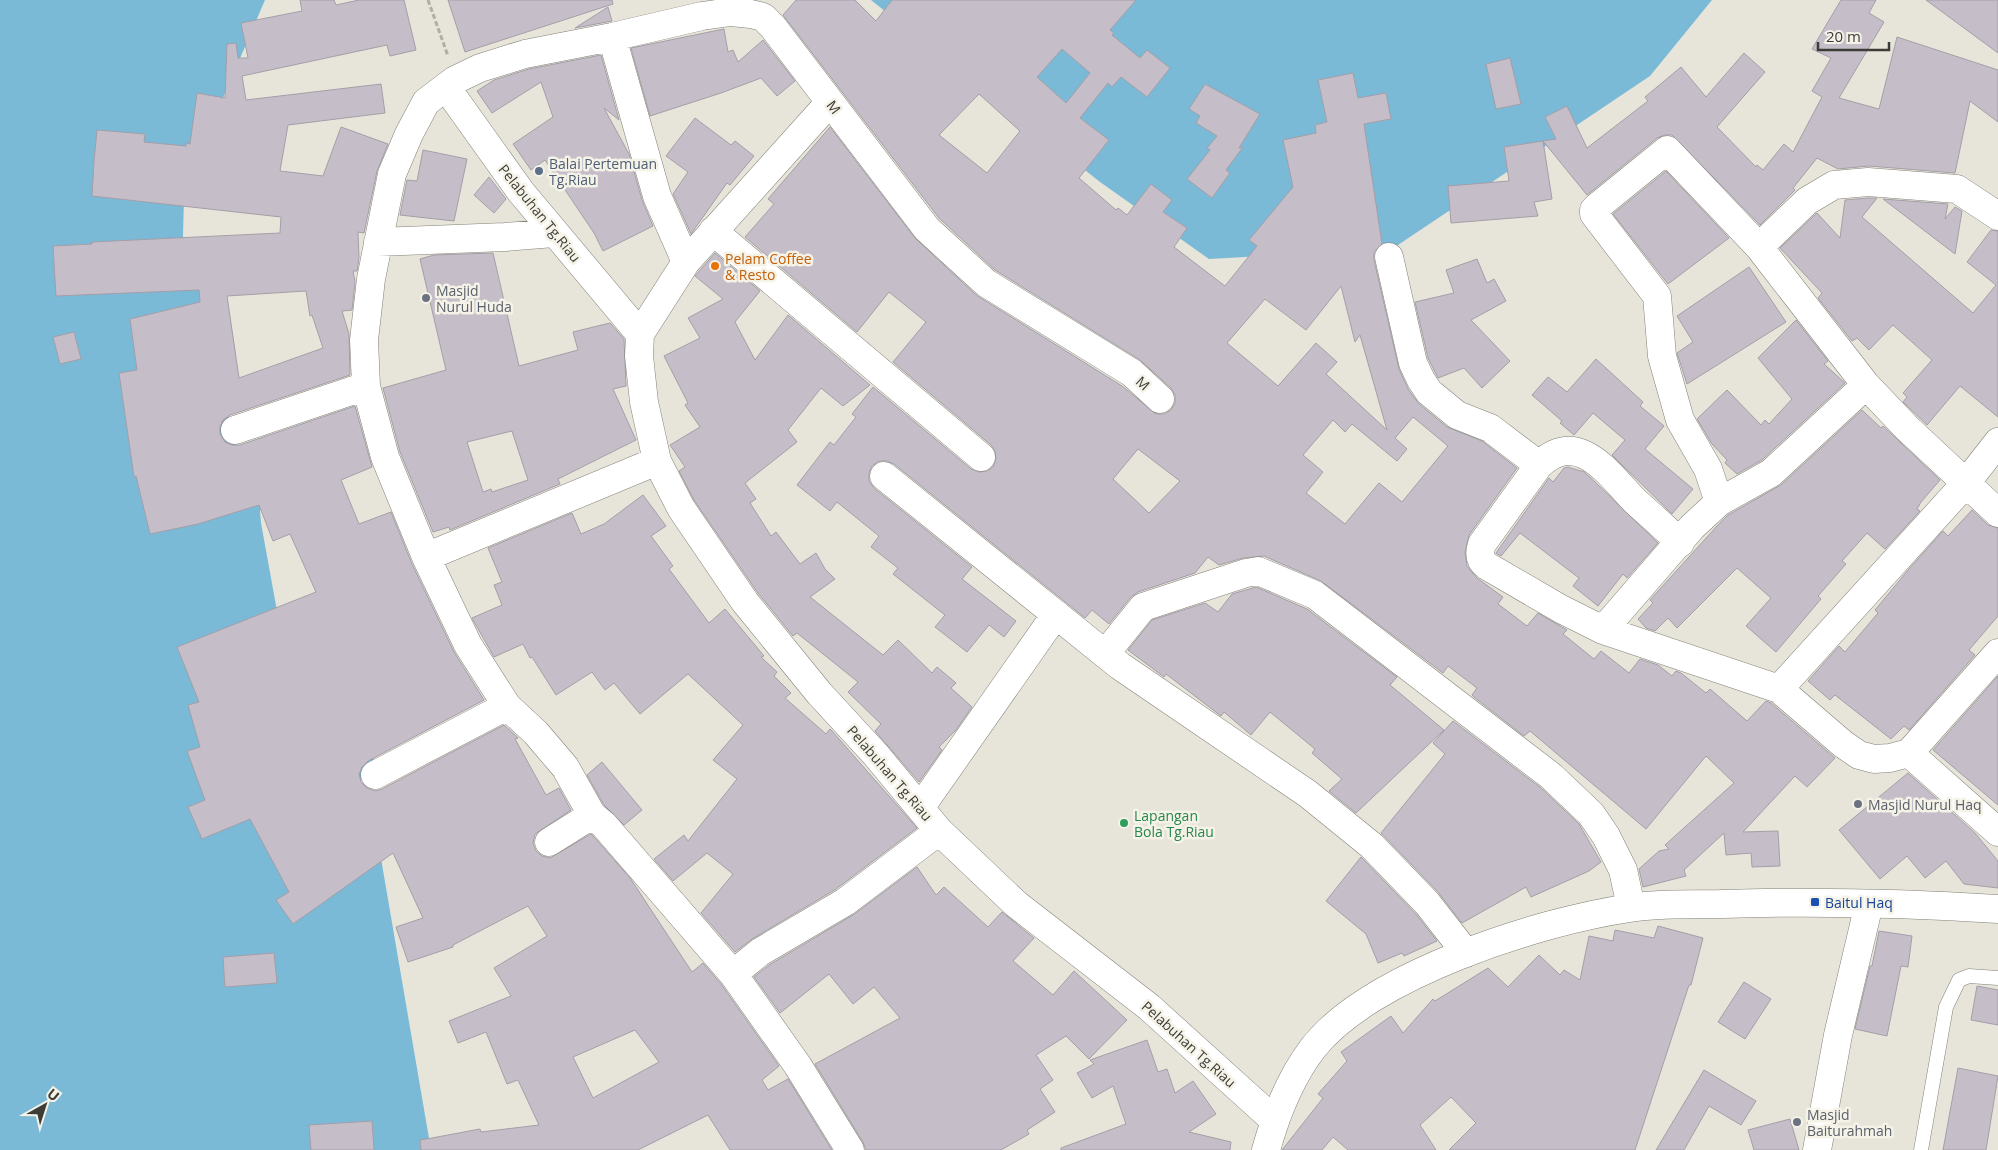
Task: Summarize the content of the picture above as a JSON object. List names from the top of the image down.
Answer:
{
  "streets": {
    "street": ["M", "Pelabuhan Tg.Riau"]
  },
  "crossings": [
    ["M", "Pelabuhan Tg.Riau"]
  ],
  "places": {
    "other": [
      "Balai Pertemuan Tg.Riau",
      "Pelam Coffee & Resto",
      "Masjid Nurul Huda",
      "Masjid Nurul Haq",
      "Lapangan Bola Tg.Riau",
      "Masjid Baiturahmah"
    ],
    "transit": ["Baitul Haq"]
  },
  "scale_bar": "20 m",
  "north": "top right"
}
